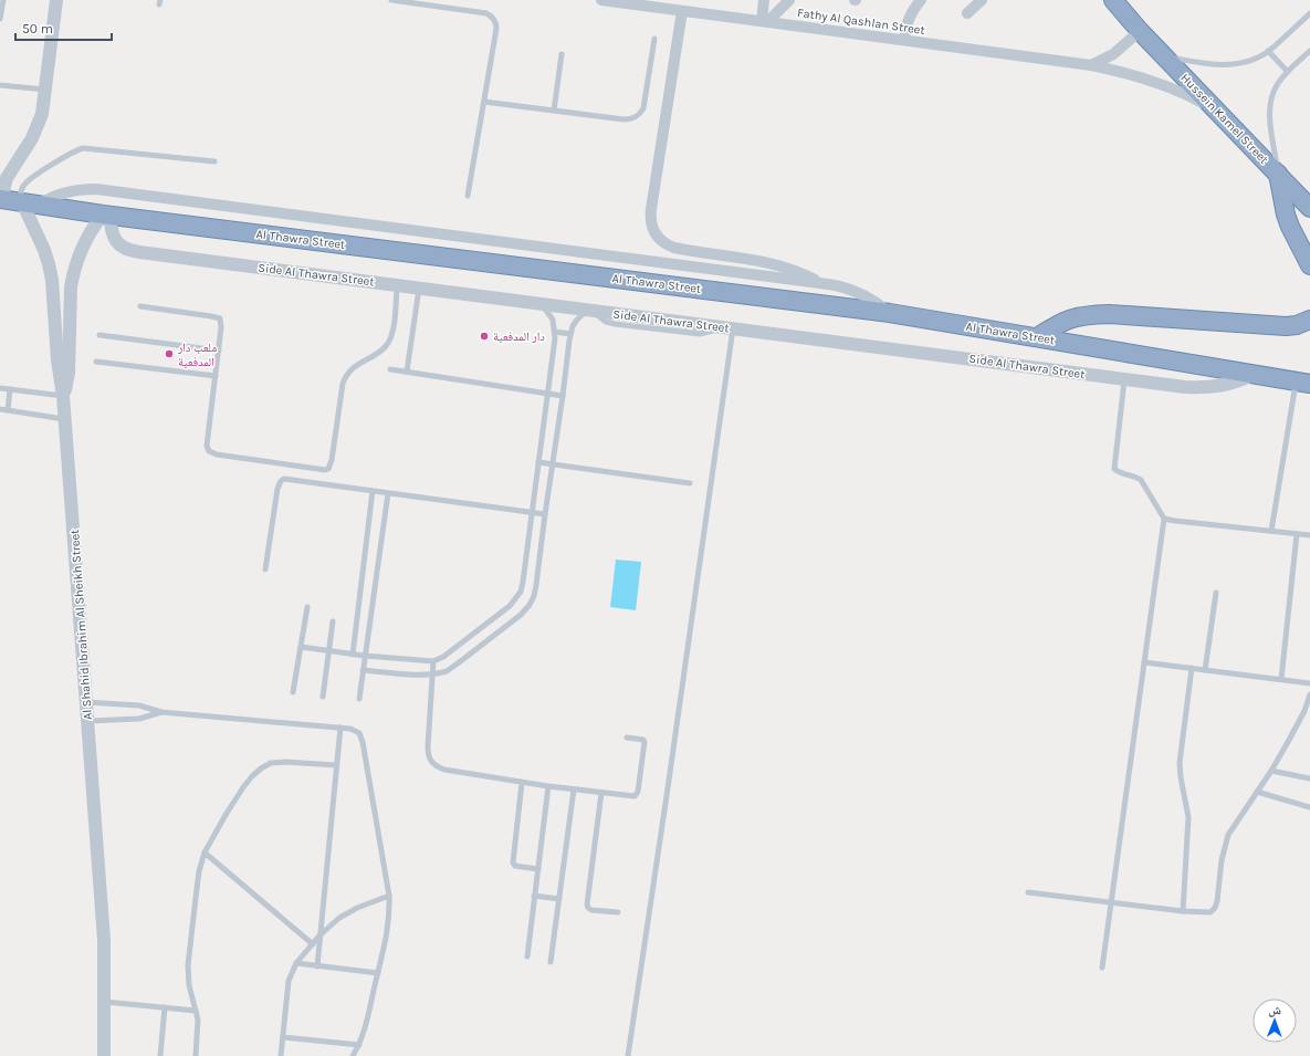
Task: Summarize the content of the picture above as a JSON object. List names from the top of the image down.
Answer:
{
  "streets": {
    "highway": ["Hussein Kamel Street", "Al Thawra Street"],
    "street": ["Fathy Al Qashlan Street", "Side Al Thawra Street", "Al Shahid Ibrahim Al Sheikh Street"]
  },
  "crossings": [
    ["Fathy Al Qashlan Street", "Hussein Kamel Street"],
    ["Al Thawra Street", "Side Al Thawra Street"],
    ["Al Thawra Street", "Al Shahid Ibrahim Al Sheikh Street"]
  ],
  "places": ["دار المدفعية", "ملعب دار المدفعية"],
  "scale_bar": "50 m",
  "north": "top"
}
